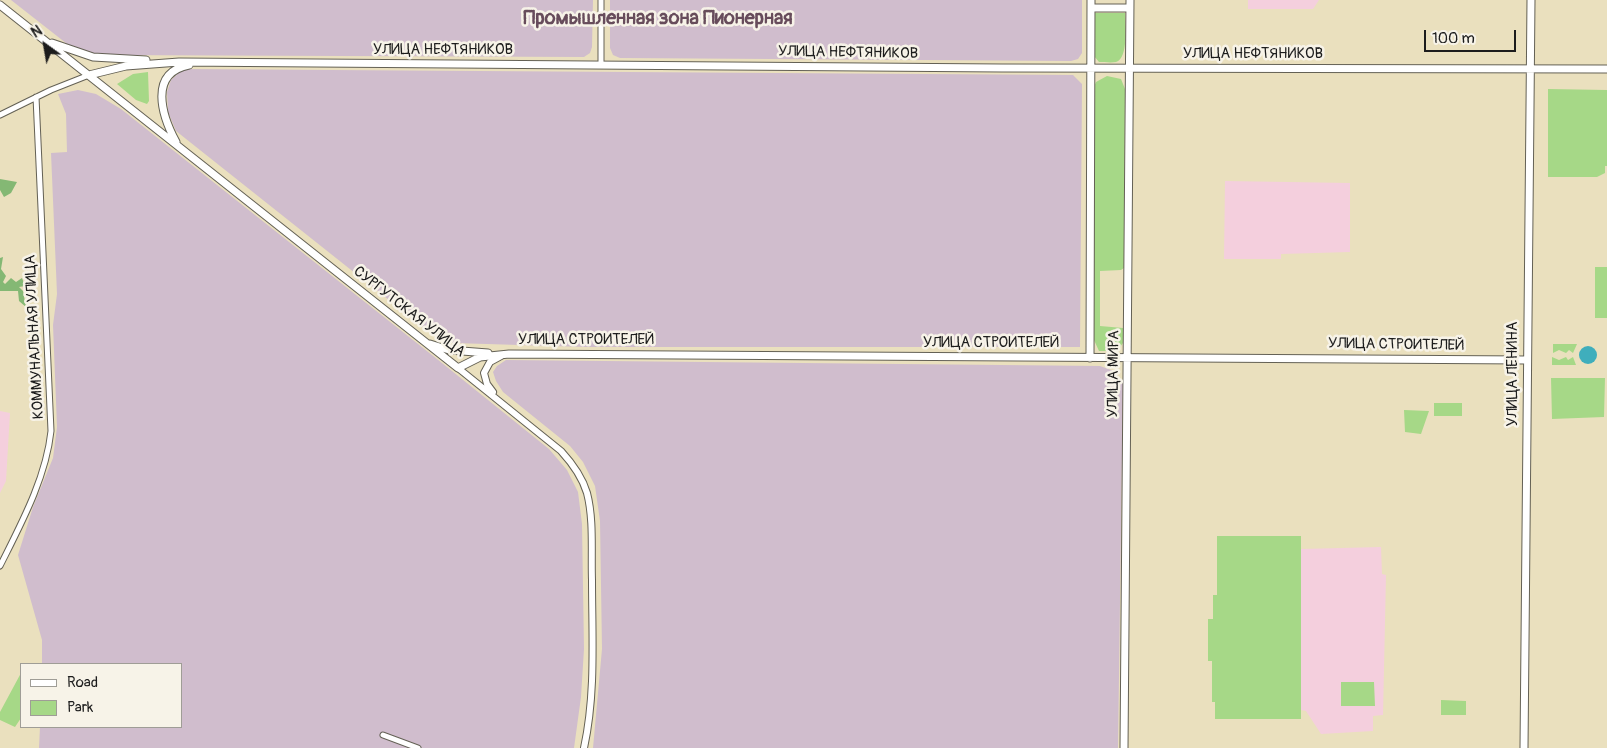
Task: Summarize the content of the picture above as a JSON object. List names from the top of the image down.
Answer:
{
  "streets": {
    "main road": [
      "УЛИЦА НЕФТЯНИКОВ",
      "СУРГУТСКАЯ УЛИЦА",
      "УЛИЦА СТРОИТЕЛЕЙ",
      "УЛИЦА МИРА",
      "УЛИЦА ЛЕНИНА"
    ],
    "street": ["КОММУНАЛЬНАЯ УЛИЦА"]
  },
  "crossings": [
    ["УЛИЦА НЕФТЯНИКОВ", "СУРГУТСКАЯ УЛИЦА"],
    ["УЛИЦА НЕФТЯНИКОВ", "УЛИЦА МИРА"],
    ["УЛИЦА НЕФТЯНИКОВ", "УЛИЦА ЛЕНИНА"],
    ["СУРГУТСКАЯ УЛИЦА", "УЛИЦА СТРОИТЕЛЕЙ"],
    ["УЛИЦА СТРОИТЕЛЕЙ", "УЛИЦА МИРА"],
    ["УЛИЦА СТРОИТЕЛЕЙ", "УЛИЦА ЛЕНИНА"]
  ],
  "districts": ["Промышленная зона Пионерная"],
  "legend": ["Road", "Park"],
  "scale_bar": "100 m",
  "north": "top left"
}
